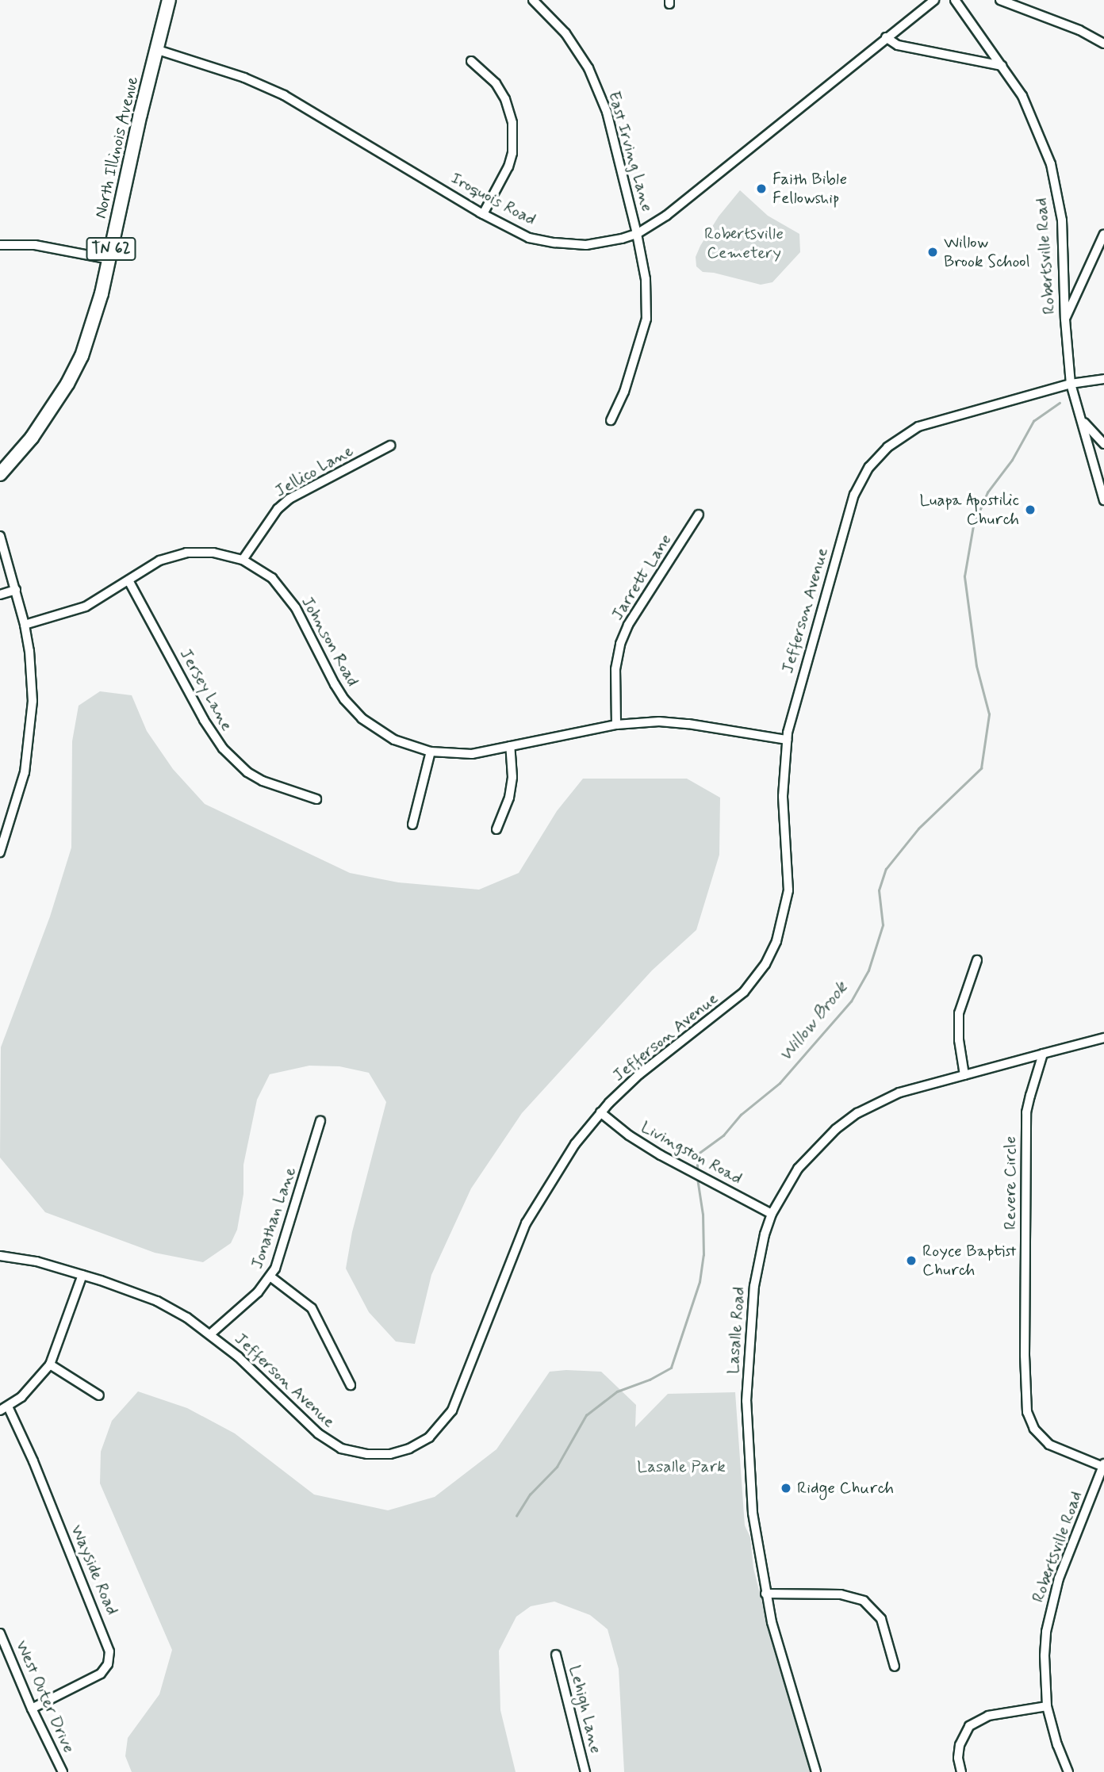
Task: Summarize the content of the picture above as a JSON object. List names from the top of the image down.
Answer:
{
  "streets": {
    "highway": ["North Illinois Avenue", "TN 62"],
    "street": [
      "East Irving Lane",
      "Iroquois Road",
      "Robertsville Road",
      "Jellico Lane",
      "Jarrett Lane",
      "Jefferson Avenue",
      "Johnson Road",
      "Jersey Lane",
      "Livingston Road",
      "Revere Circle",
      "Jonathan Lane",
      "Lasalle Road",
      "Wayside Road",
      "West Outer Drive",
      "Lehigh Lane"
    ]
  },
  "crossings": [
    ["North Illinois Avenue", "Iroquois Road"],
    ["East Irving Lane", "Iroquois Road"],
    ["Robertsville Road", "Jefferson Avenue"],
    ["Robertsville Road", "Revere Circle"],
    ["Jellico Lane", "Johnson Road"],
    ["Jarrett Lane", "Johnson Road"],
    ["Jefferson Avenue", "Johnson Road"],
    ["Jefferson Avenue", "Livingston Road"],
    ["Jefferson Avenue", "Jonathan Lane"],
    ["Johnson Road", "Jersey Lane"],
    ["Livingston Road", "Lasalle Road"],
    ["Revere Circle", "Lasalle Road"],
    ["Wayside Road", "West Outer Drive"]
  ],
  "water": ["Willow Brook"],
  "parks": ["Robertsville Cemetery", "Lasalle Park"],
  "places": [
    "Faith Bible Fellowship",
    "Willow Brook School",
    "Luapa Apostilic Church",
    "Royce Baptist Church",
    "Ridge Church"
  ]
}
